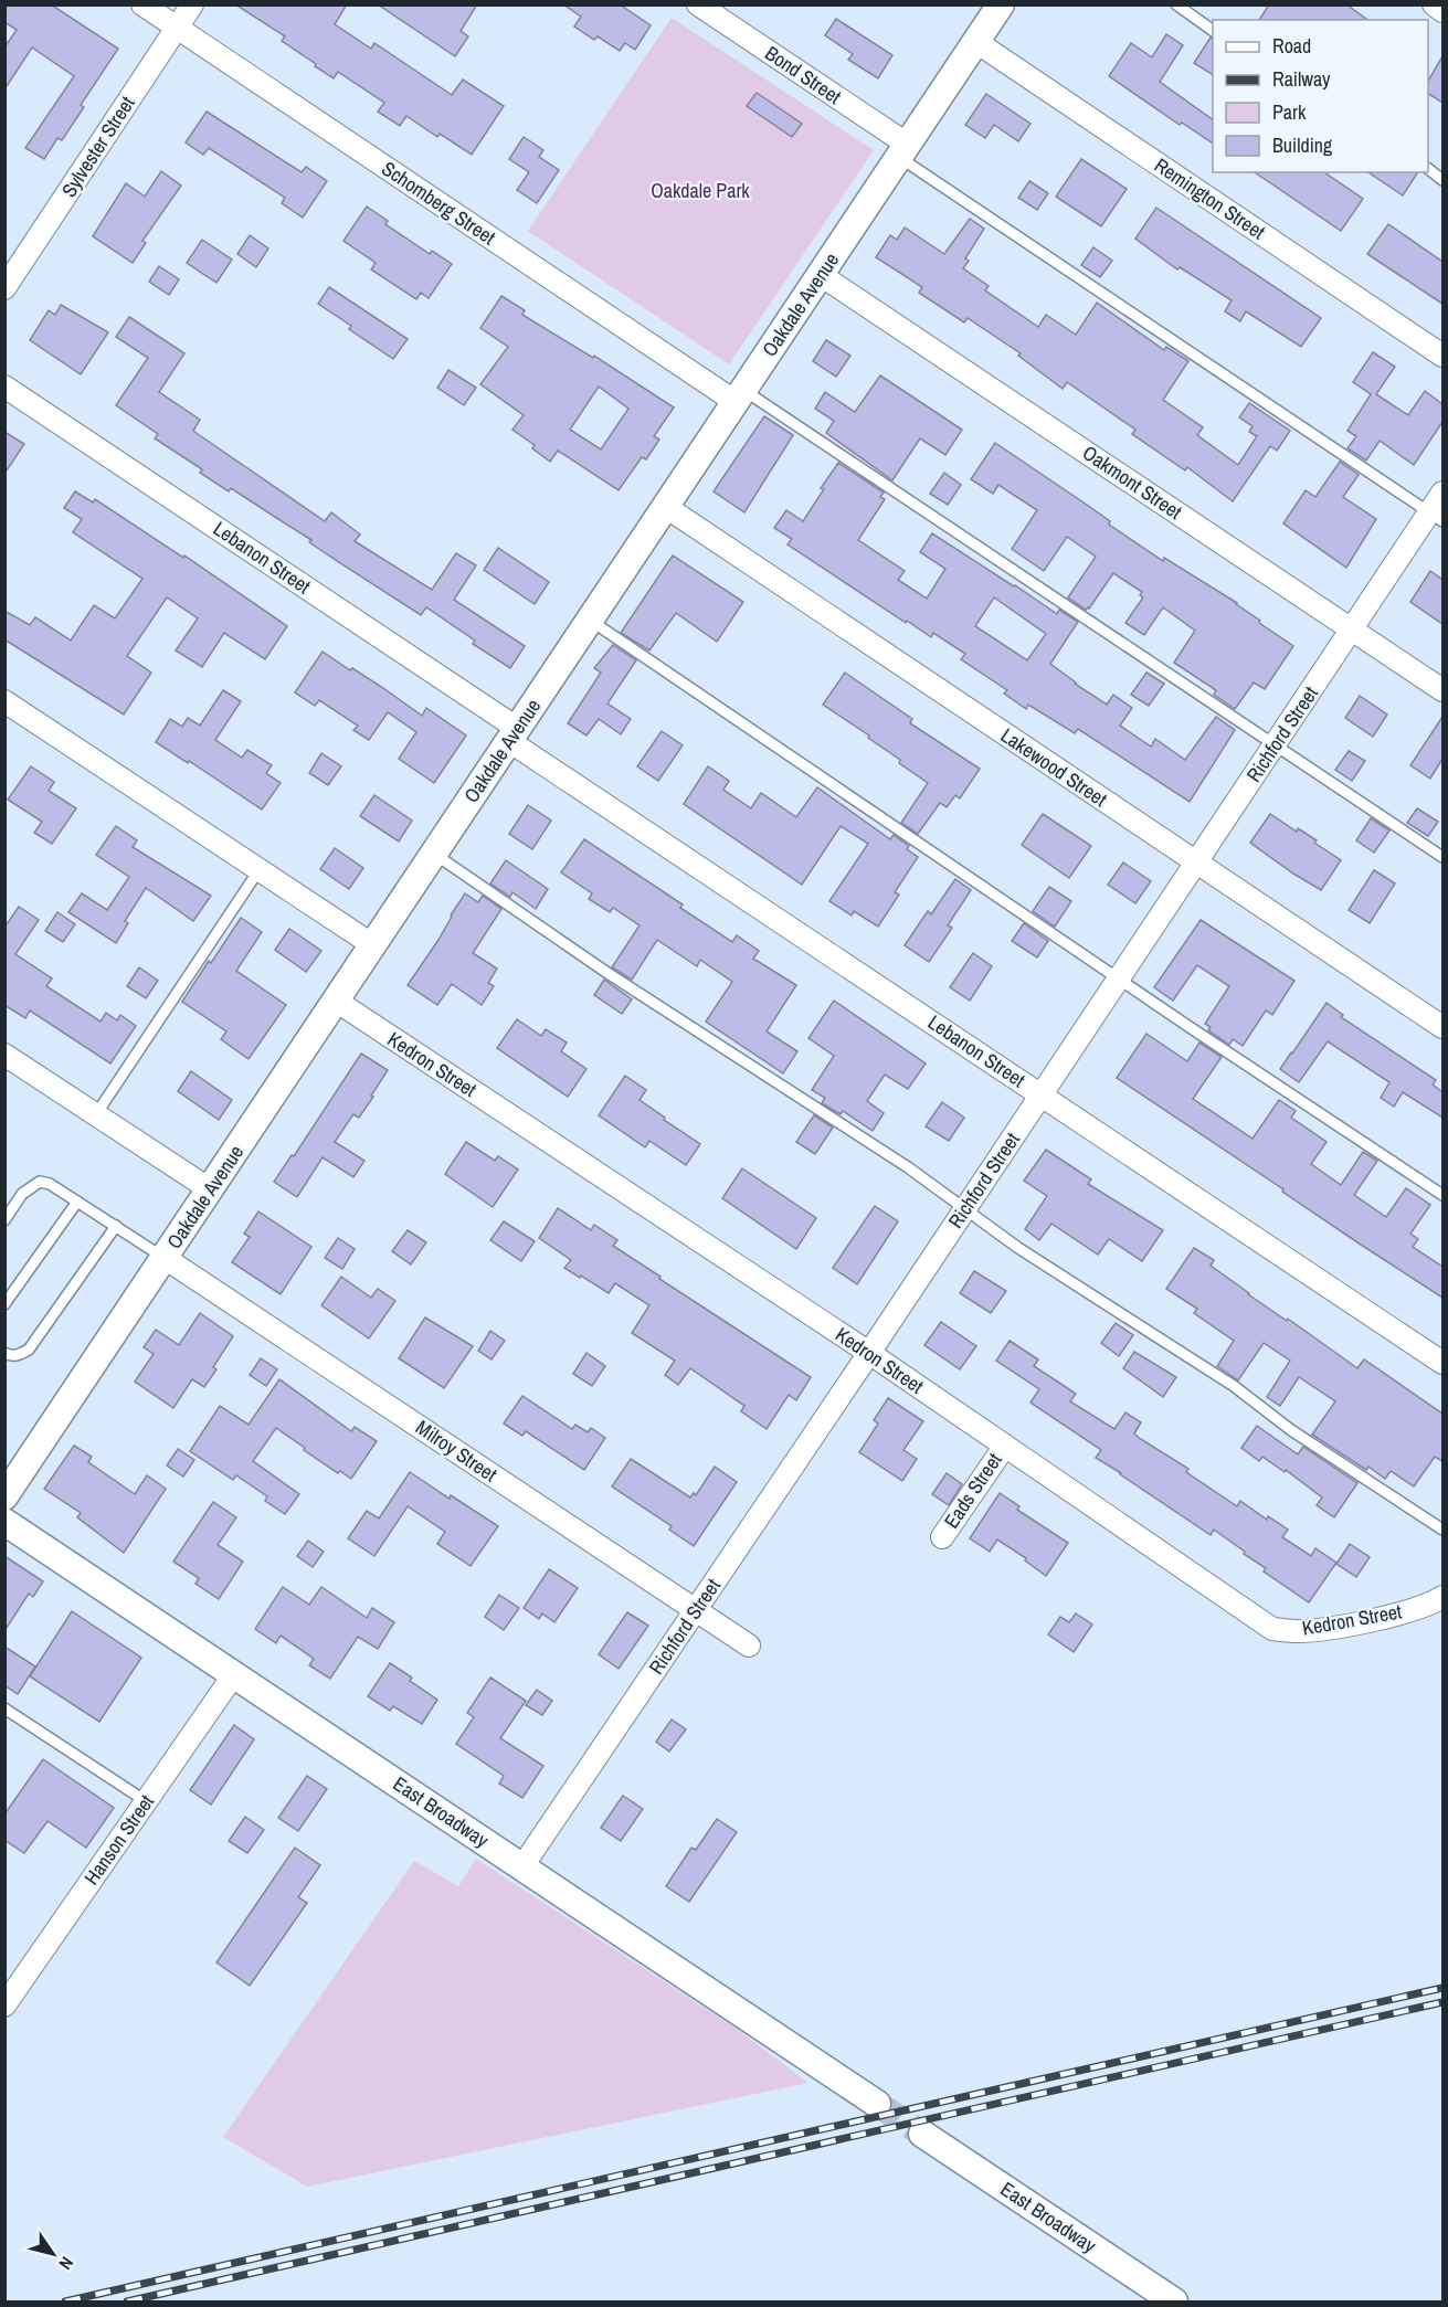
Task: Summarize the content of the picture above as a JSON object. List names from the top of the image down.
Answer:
{
  "streets": {
    "street": [
      "Bond Street",
      "Sylvester Street",
      "Remington Street",
      "Schomberg Street",
      "Oakdale Avenue",
      "Oakmont Street",
      "Lebanon Street",
      "Richford Street",
      "Lakewood Street",
      "Kedron Street",
      "Milroy Street",
      "Eads Street",
      "East Broadway",
      "Hanson Street"
    ]
  },
  "crossings": [
    ["Bond Street", "Oakdale Avenue"],
    ["Sylvester Street", "Schomberg Street"],
    ["Remington Street", "Oakdale Avenue"],
    ["Schomberg Street", "Oakdale Avenue"],
    ["Oakdale Avenue", "Oakmont Street"],
    ["Oakdale Avenue", "Lebanon Street"],
    ["Oakdale Avenue", "Lakewood Street"],
    ["Oakdale Avenue", "Kedron Street"],
    ["Oakdale Avenue", "Milroy Street"],
    ["Oakmont Street", "Richford Street"],
    ["Lebanon Street", "Richford Street"],
    ["Richford Street", "Lakewood Street"],
    ["Richford Street", "Kedron Street"],
    ["Richford Street", "Milroy Street"],
    ["Richford Street", "East Broadway"],
    ["Kedron Street", "Eads Street"],
    ["East Broadway", "Hanson Street"]
  ],
  "parks": ["Oakdale Park"],
  "legend": [
    "Road",
    "Railway",
    "Park",
    "Building"
  ],
  "north": "bottom right"
}
